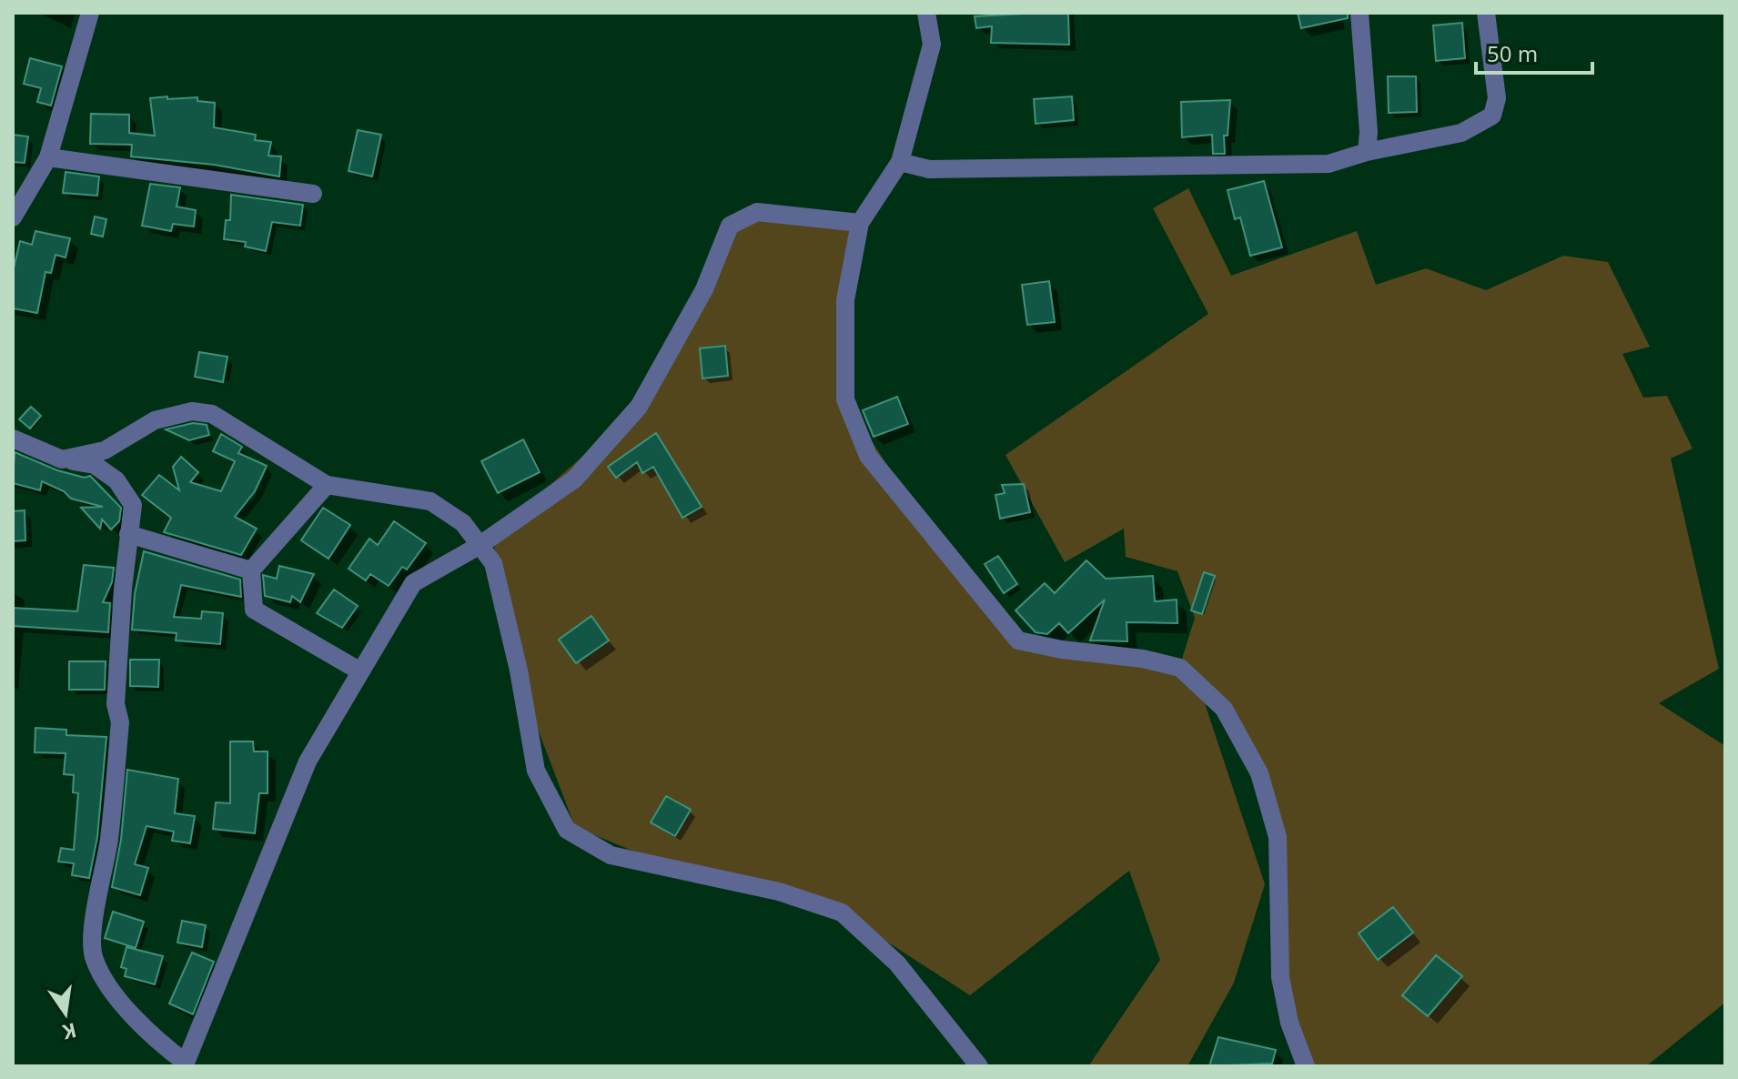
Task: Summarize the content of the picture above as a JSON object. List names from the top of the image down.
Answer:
{
  "scale_bar": "50 m",
  "north": "bottom"
}
